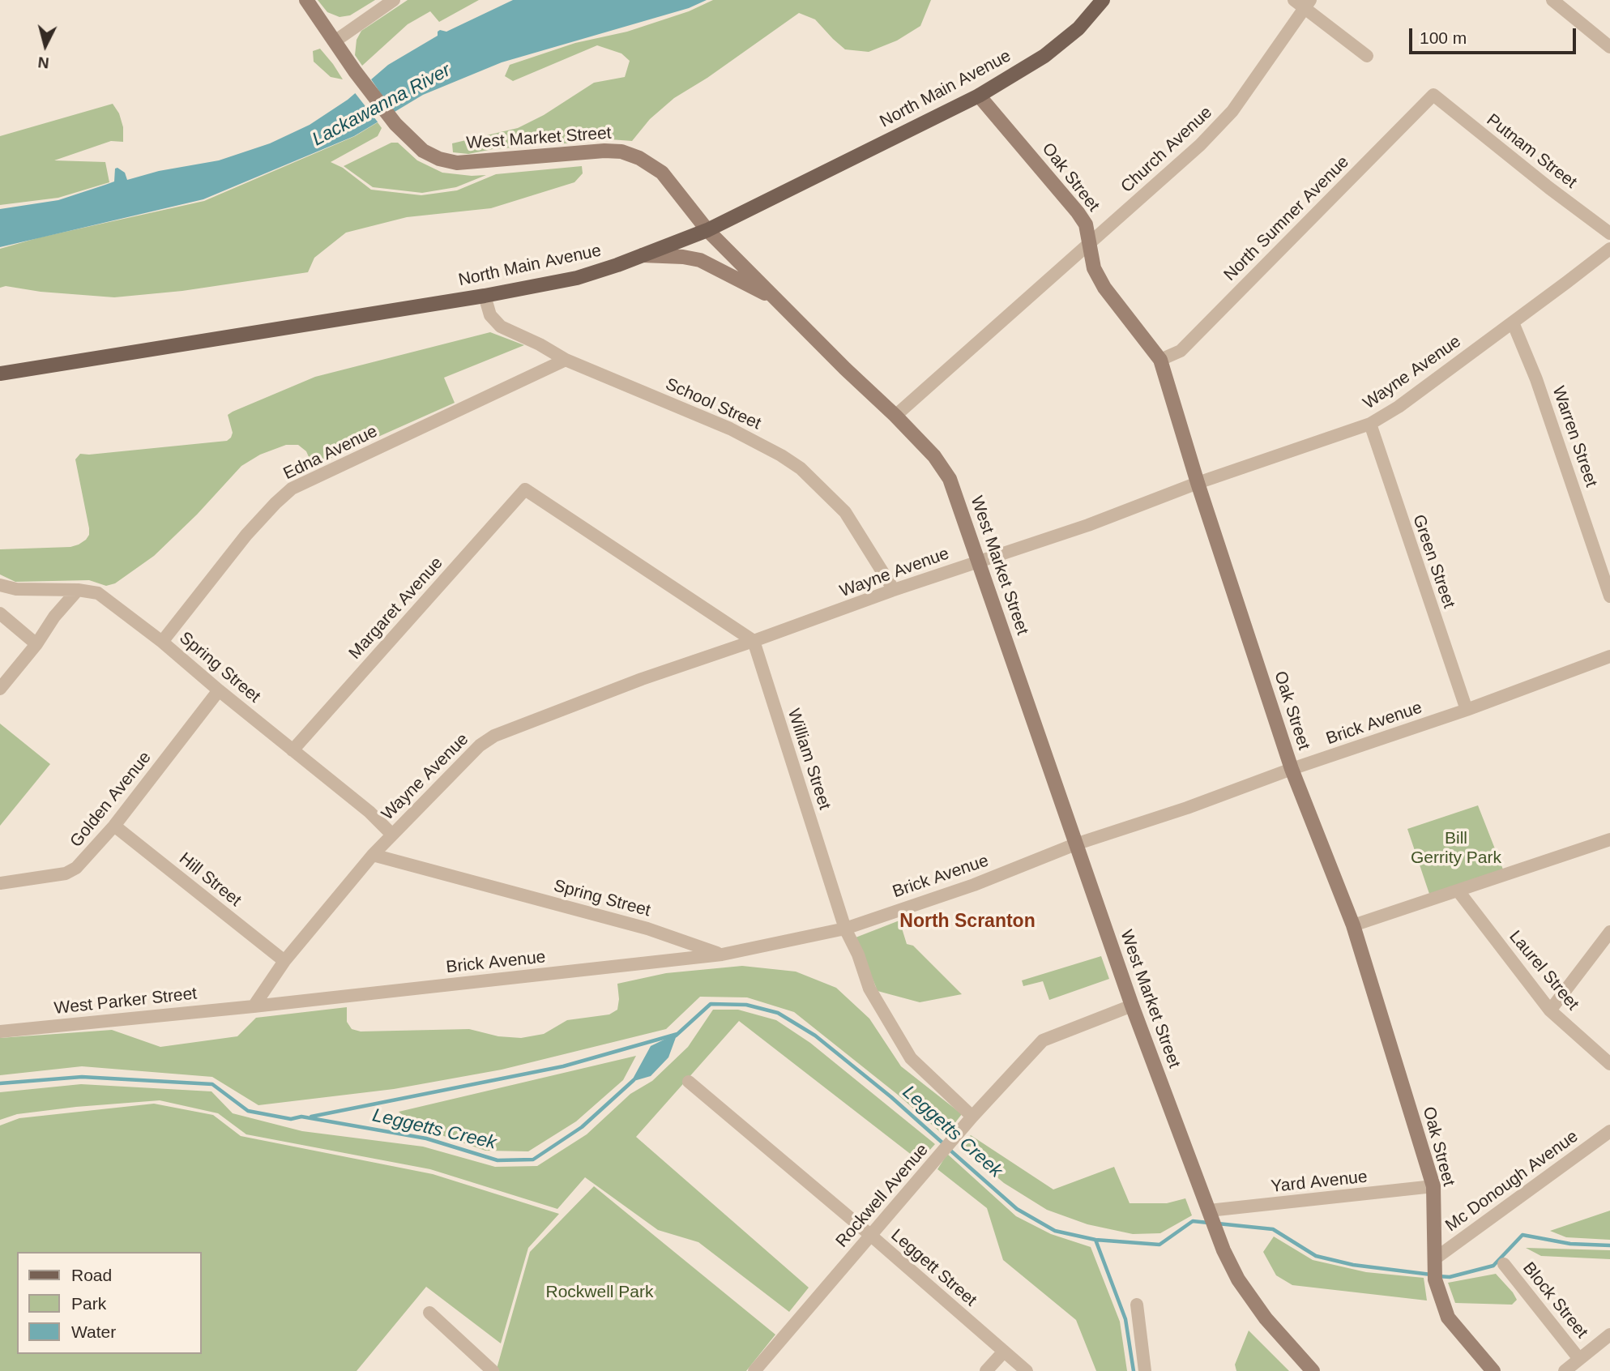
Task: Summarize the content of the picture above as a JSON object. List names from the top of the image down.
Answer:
{
  "streets": {
    "main road": ["North Main Avenue"],
    "street": [
      "West Market Street",
      "Church Avenue",
      "Putnam Street",
      "Oak Street",
      "North Sumner Avenue",
      "Wayne Avenue",
      "School Street",
      "Warren Street",
      "Edna Avenue",
      "Green Street",
      "Margaret Avenue",
      "Spring Street",
      "Brick Avenue",
      "William Street",
      "Golden Avenue",
      "Hill Street",
      "Laurel Street",
      "West Parker Street",
      "Mc Donough Avenue",
      "Yard Avenue",
      "Rockwell Avenue",
      "Leggett Street",
      "Block Street"
    ]
  },
  "crossings": [
    ["North Main Avenue", "West Market Street"],
    ["North Main Avenue", "Oak Street"],
    ["North Main Avenue", "School Street"],
    ["West Market Street", "Church Avenue"],
    ["West Market Street", "Wayne Avenue"],
    ["West Market Street", "Brick Avenue"],
    ["West Market Street", "Yard Avenue"],
    ["West Market Street", "Rockwell Avenue"],
    ["Church Avenue", "Oak Street"],
    ["Putnam Street", "North Sumner Avenue"],
    ["Oak Street", "North Sumner Avenue"],
    ["Oak Street", "Wayne Avenue"],
    ["Oak Street", "Brick Avenue"],
    ["Oak Street", "Mc Donough Avenue"],
    ["Oak Street", "Yard Avenue"],
    ["Wayne Avenue", "School Street"],
    ["Wayne Avenue", "Warren Street"],
    ["Wayne Avenue", "Green Street"],
    ["Wayne Avenue", "Margaret Avenue"],
    ["Wayne Avenue", "Spring Street"],
    ["Wayne Avenue", "Brick Avenue"],
    ["Wayne Avenue", "William Street"],
    ["Wayne Avenue", "Hill Street"],
    ["Wayne Avenue", "West Parker Street"],
    ["School Street", "Edna Avenue"],
    ["Edna Avenue", "Spring Street"],
    ["Green Street", "Brick Avenue"],
    ["Margaret Avenue", "Spring Street"],
    ["Margaret Avenue", "William Street"],
    ["Spring Street", "Brick Avenue"],
    ["Spring Street", "Golden Avenue"],
    ["Brick Avenue", "William Street"],
    ["Brick Avenue", "West Parker Street"],
    ["William Street", "Rockwell Avenue"],
    ["Golden Avenue", "Hill Street"],
    ["Rockwell Avenue", "Leggett Street"]
  ],
  "districts": ["North Scranton"],
  "water": ["Lackawanna River", "Leggetts Creek"],
  "parks": ["Bill Gerrity Park", "Rockwell Park"],
  "legend": ["Road", "Park", "Water"],
  "scale_bar": "100 m",
  "north": "bottom"
}
